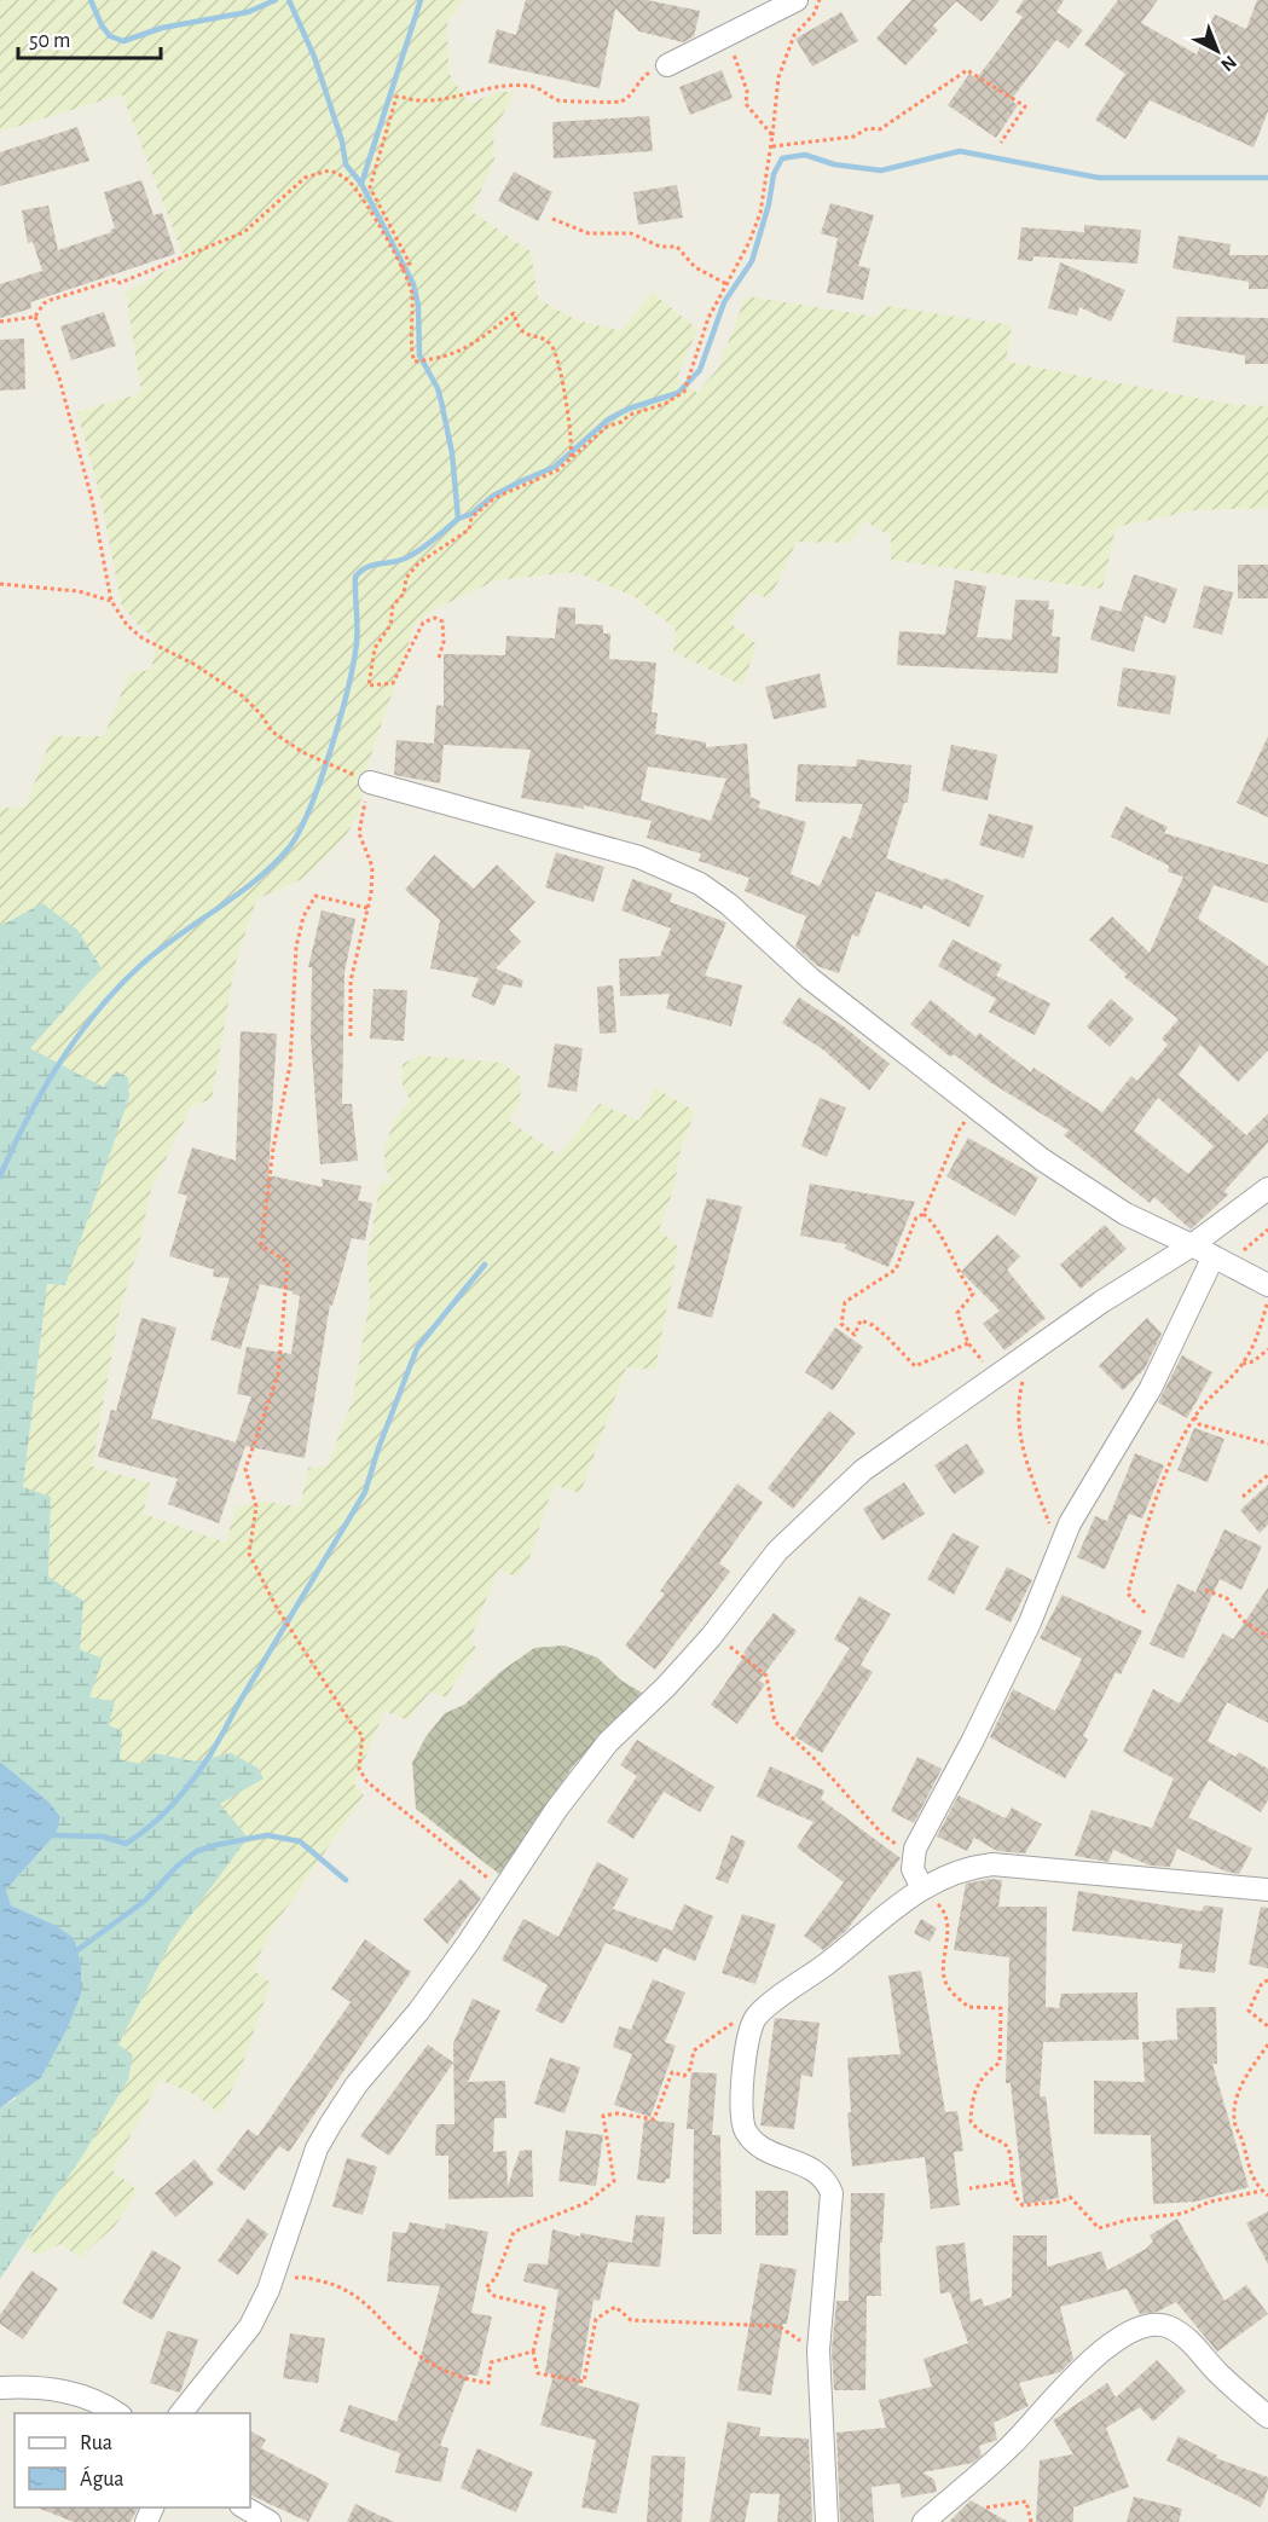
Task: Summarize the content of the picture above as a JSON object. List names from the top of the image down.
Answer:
{
  "legend": ["Rua", "Água"],
  "scale_bar": "50 m",
  "north": "bottom right"
}
